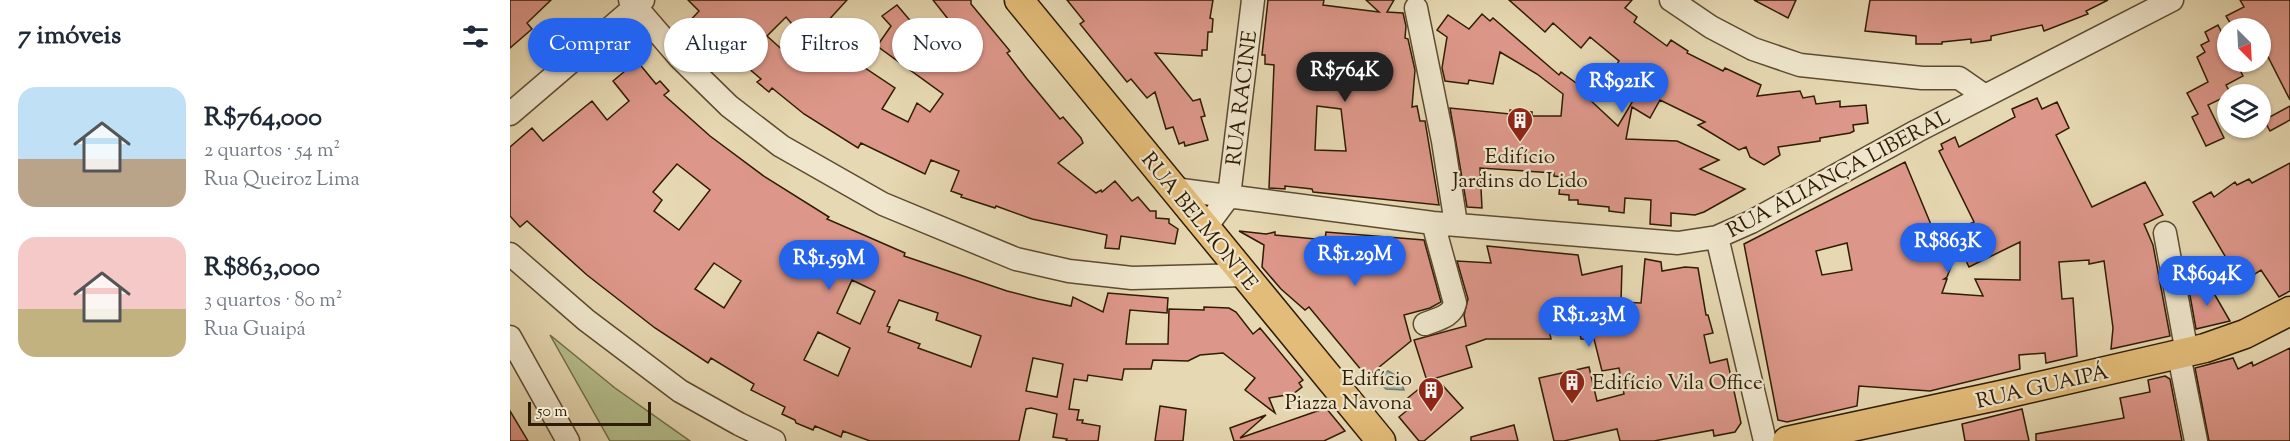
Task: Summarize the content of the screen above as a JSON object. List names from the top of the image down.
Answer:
{
  "streets": {
    "main road": ["RUA BELMONTE", "RUA GUAIPÁ"],
    "street": ["RUA RACINE", "RUA ALIANÇA LIBERAL"]
  },
  "crossings": [
    ["RUA RACINE", "RUA ALIANÇA LIBERAL"],
    ["RUA ALIANÇA LIBERAL", "RUA BELMONTE"]
  ],
  "places": {
    "building": ["Edifício Jardins do Lido", "Edifício Vila Office", "Edifício Piazza Navona"]
  },
  "scale_bar": "50 m",
  "north": "bottom right",
  "page": {
    "heading": "7 imóveis",
    "chip": [
      "Comprar",
      "Alugar",
      "Filtros",
      "Novo"
    ],
    "price": [
      "R$764K",
      "R$921K",
      "R$863K",
      "R$1.29M",
      "R$1.59M",
      "R$694K",
      "R$1.23M"
    ],
    "list": [
      {
        "name": "R$764,000",
        "note": "2 quartos · 54 m² · Rua Queiroz Lima"
      },
      {
        "name": "R$863,000",
        "note": "3 quartos · 80 m² · Rua Guaipá"
      }
    ],
    "scale": "50 m"
  }
}
